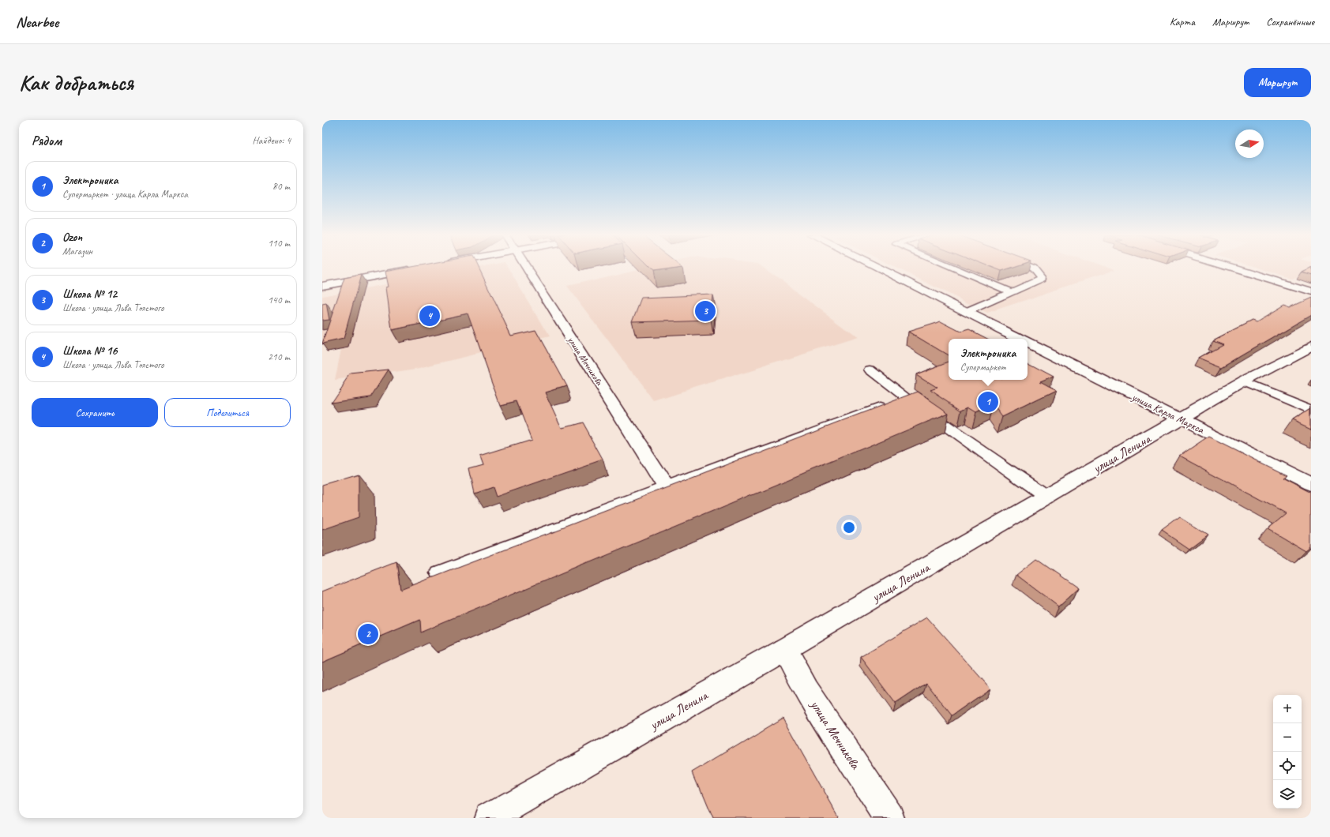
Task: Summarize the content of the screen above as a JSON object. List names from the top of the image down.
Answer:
{
  "streets": {
    "street": ["улица Мечникова", "улица Карла Маркса", "улица Ленина"]
  },
  "crossings": [
    ["улица Мечникова", "улица Ленина"],
    ["улица Карла Маркса", "улица Ленина"]
  ],
  "north": "right",
  "page": {
    "header": "Nearbee",
    "nav": ["Карта", "Маршрут", "Сохранённые"],
    "buttons": [
      "Маршрут",
      ["Сохранить", "Поделиться"]
    ],
    "title": "Как добраться",
    "heading": ["Рядом", "Найдено: 4"],
    "list": [
      {
        "mark": "1",
        "name": "Электроника",
        "note": "Супермаркет · улица Карла Маркса",
        "value": "80 m"
      },
      {
        "mark": "2",
        "name": "Ozon",
        "note": "Магазин",
        "value": "110 m"
      },
      {
        "mark": "3",
        "name": "Школа № 12",
        "note": "Школа · улица Льва Толстого",
        "value": "140 m"
      },
      {
        "mark": "4",
        "name": "Школа № 16",
        "note": "Школа · улица Льва Толстого",
        "value": "210 m"
      }
    ],
    "pins": [
      "3",
      "4",
      "1",
      "2"
    ],
    "popup": ["Электроника", "Супермаркет"],
    "map_buttons": ["+", "−"]
  }
}
